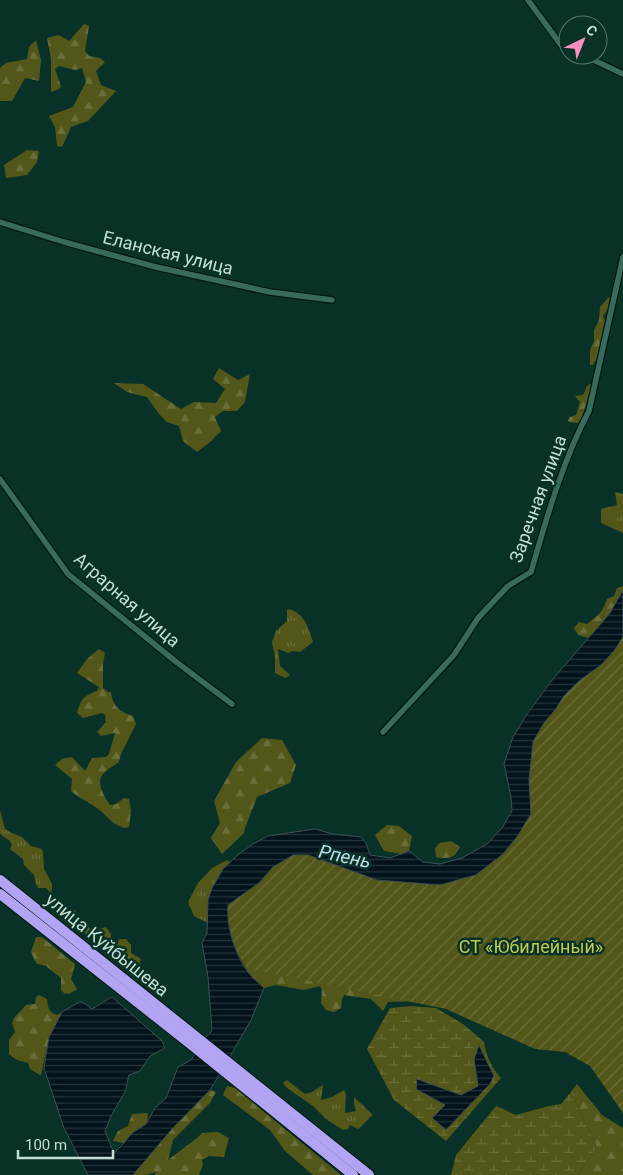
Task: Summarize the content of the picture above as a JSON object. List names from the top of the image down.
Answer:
{
  "streets": {
    "highway": ["улица Куйбышева"],
    "street": ["Еланская улица", "Заречная улица", "Аграрная улица"]
  },
  "water": ["Рпень"],
  "parks": ["СТ «Юбилейный»"],
  "scale_bar": "100 m",
  "north": "top right"
}
